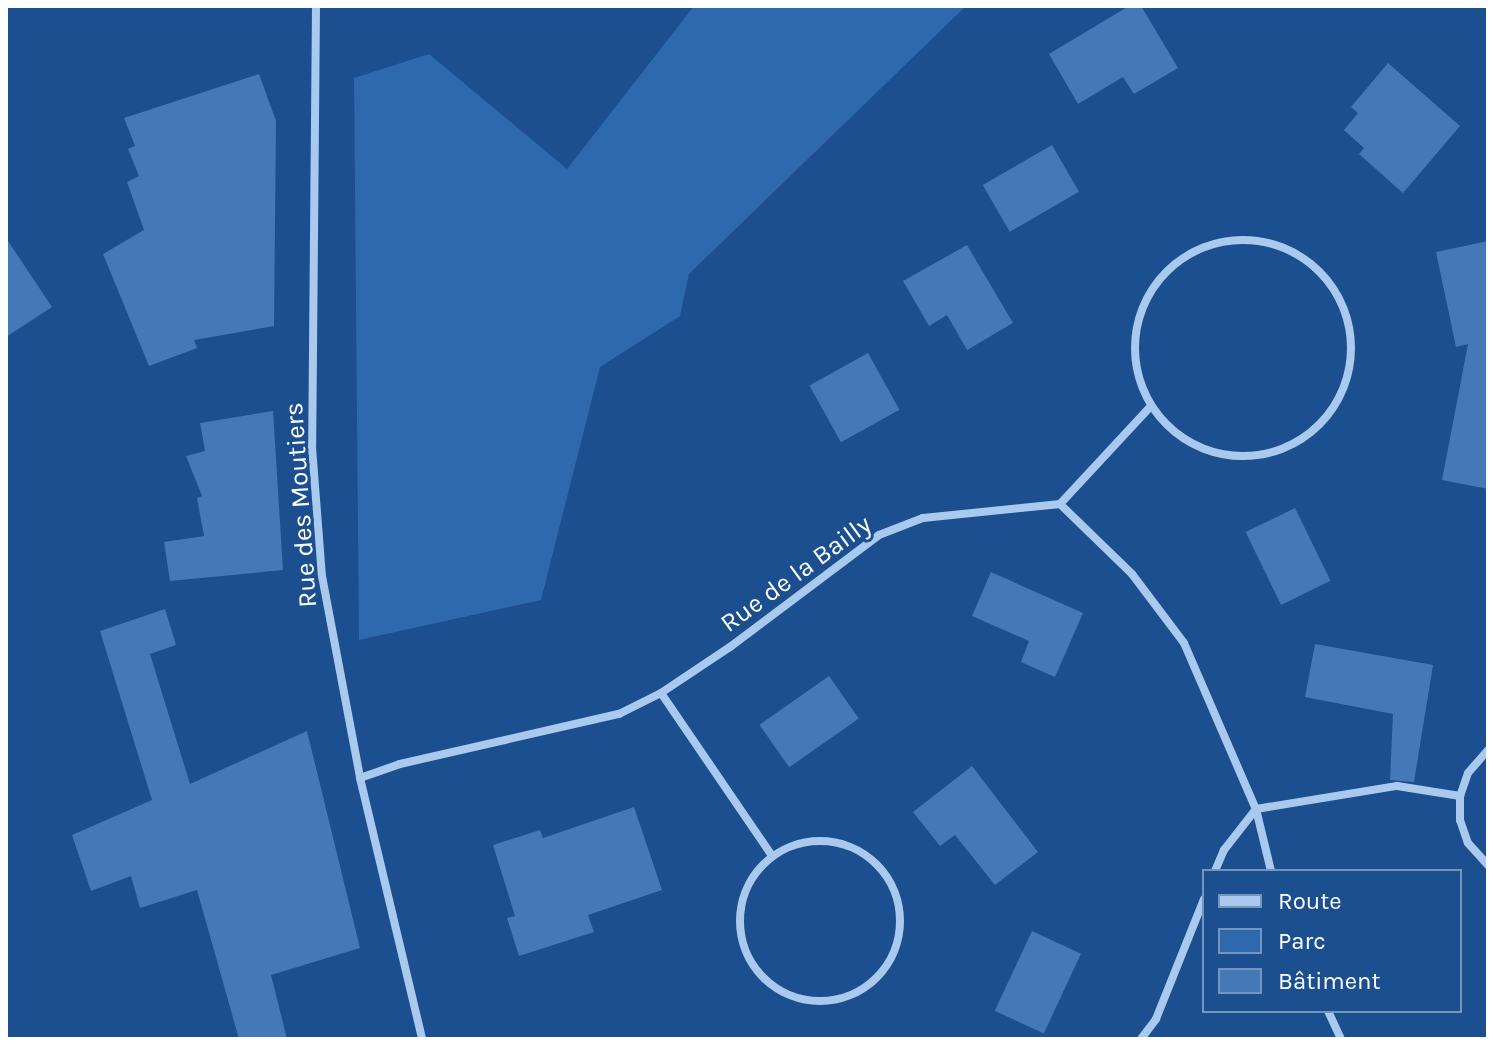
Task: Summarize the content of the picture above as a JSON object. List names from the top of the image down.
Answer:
{
  "streets": {
    "street": ["Rue des Moutiers", "Rue de la Bailly"]
  },
  "crossings": [
    ["Rue des Moutiers", "Rue de la Bailly"]
  ],
  "legend": ["Route", "Parc", "Bâtiment"]
}
